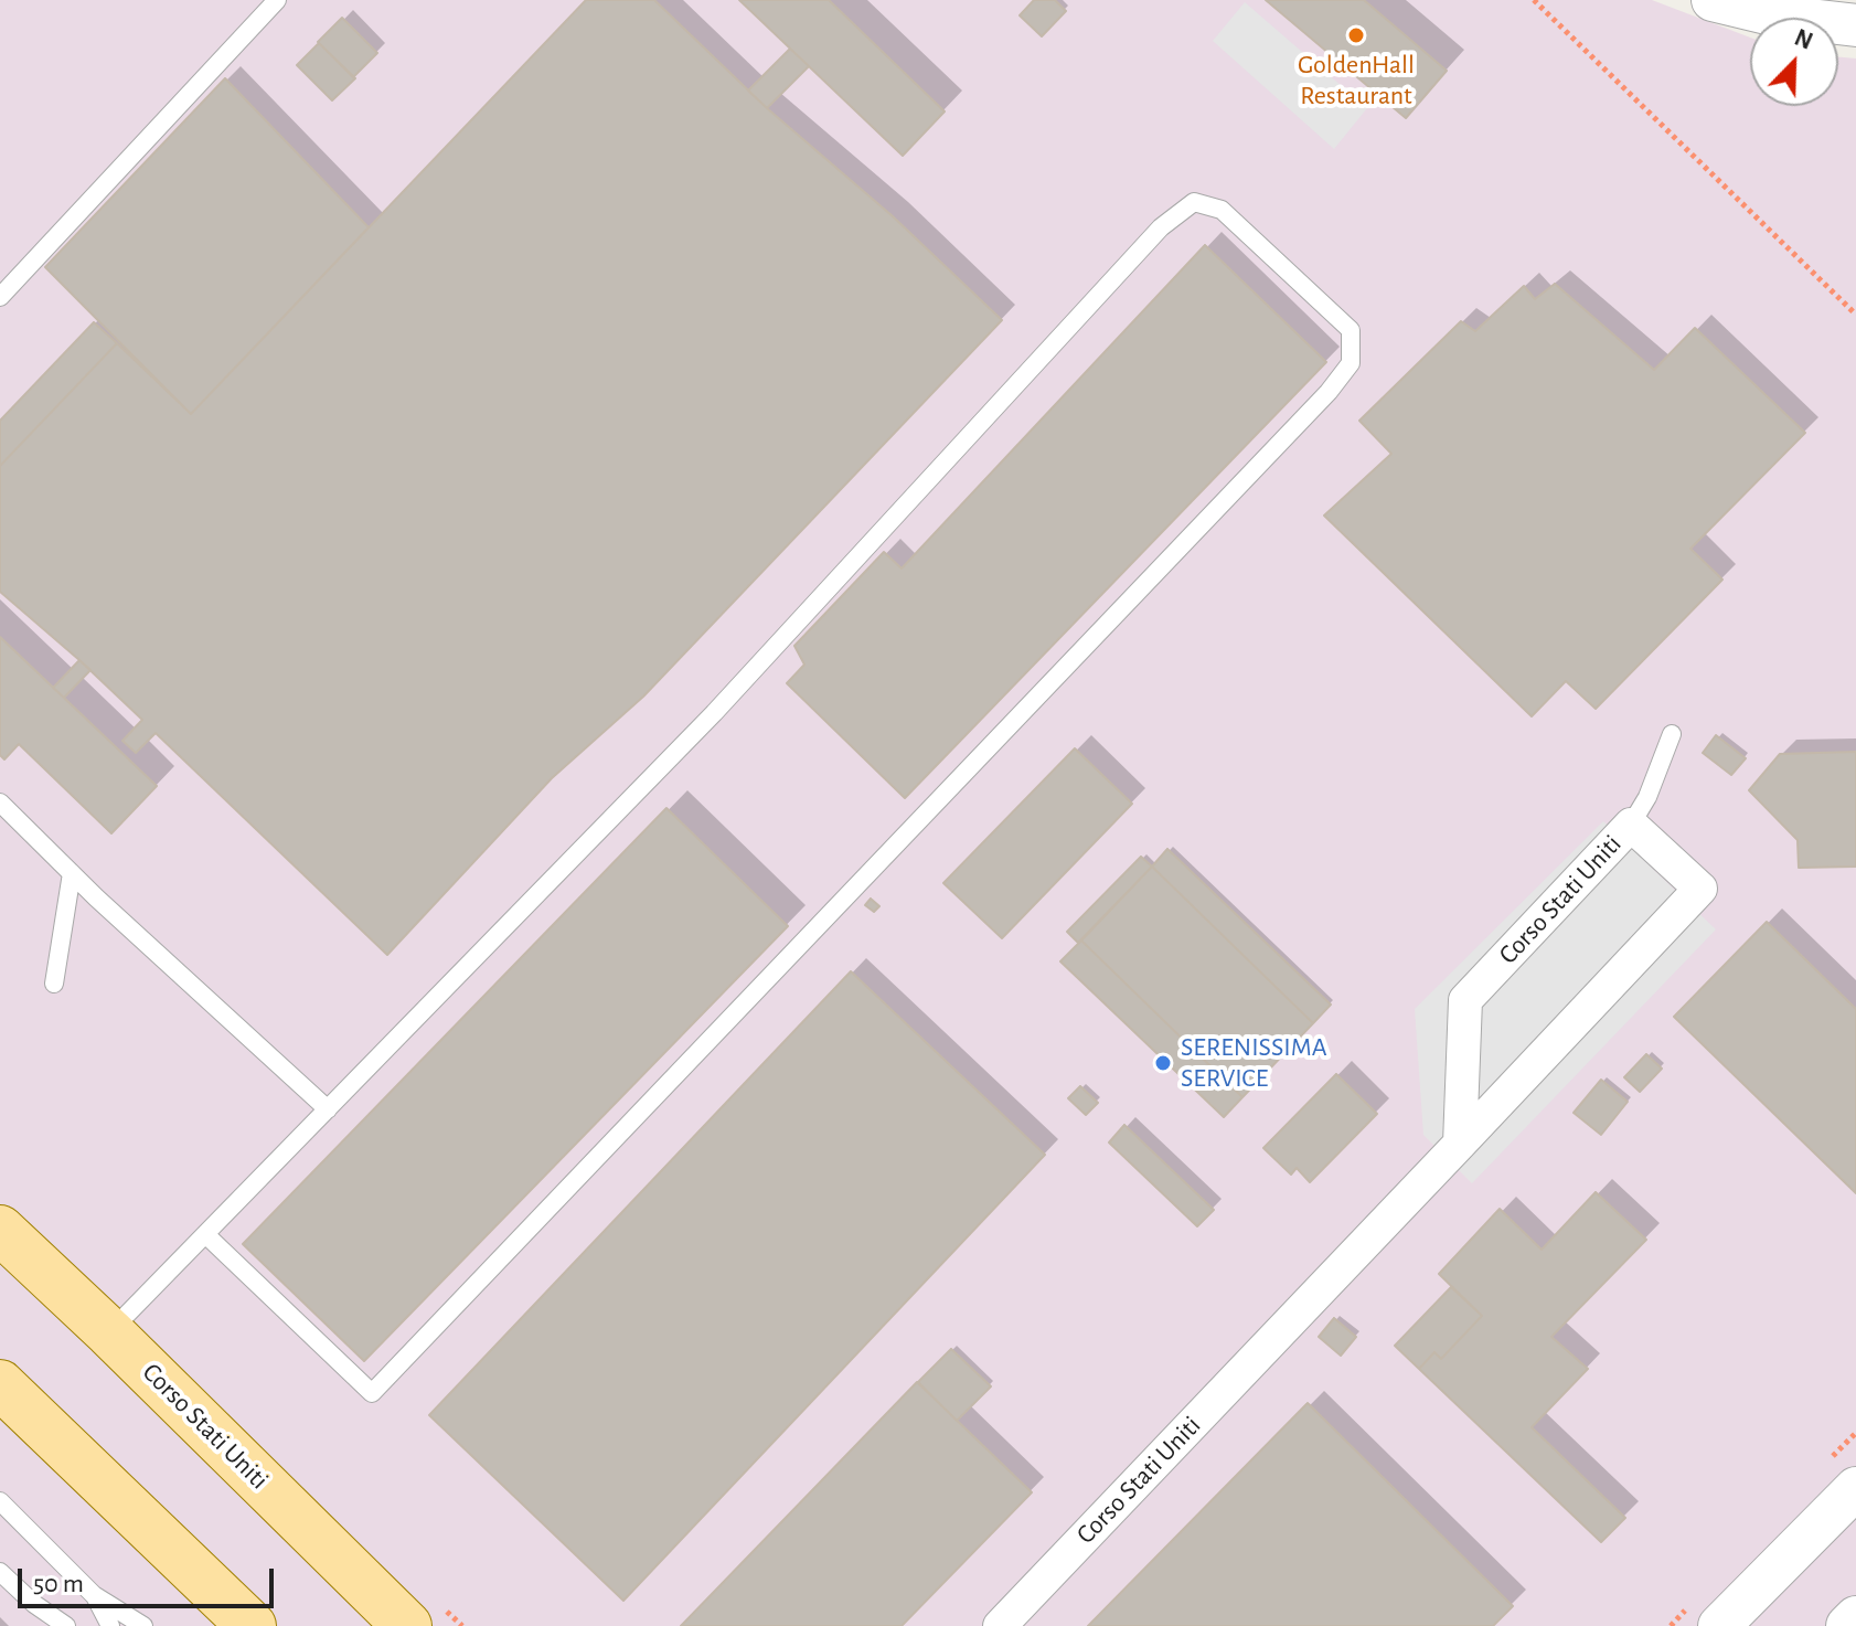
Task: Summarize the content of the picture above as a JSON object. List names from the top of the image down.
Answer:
{
  "streets": {
    "main road": ["Corso Stati Uniti"]
  },
  "places": ["GoldenHall Restaurant", "SERENISSIMA SERVICE"],
  "scale_bar": "50 m",
  "north": "top right"
}
